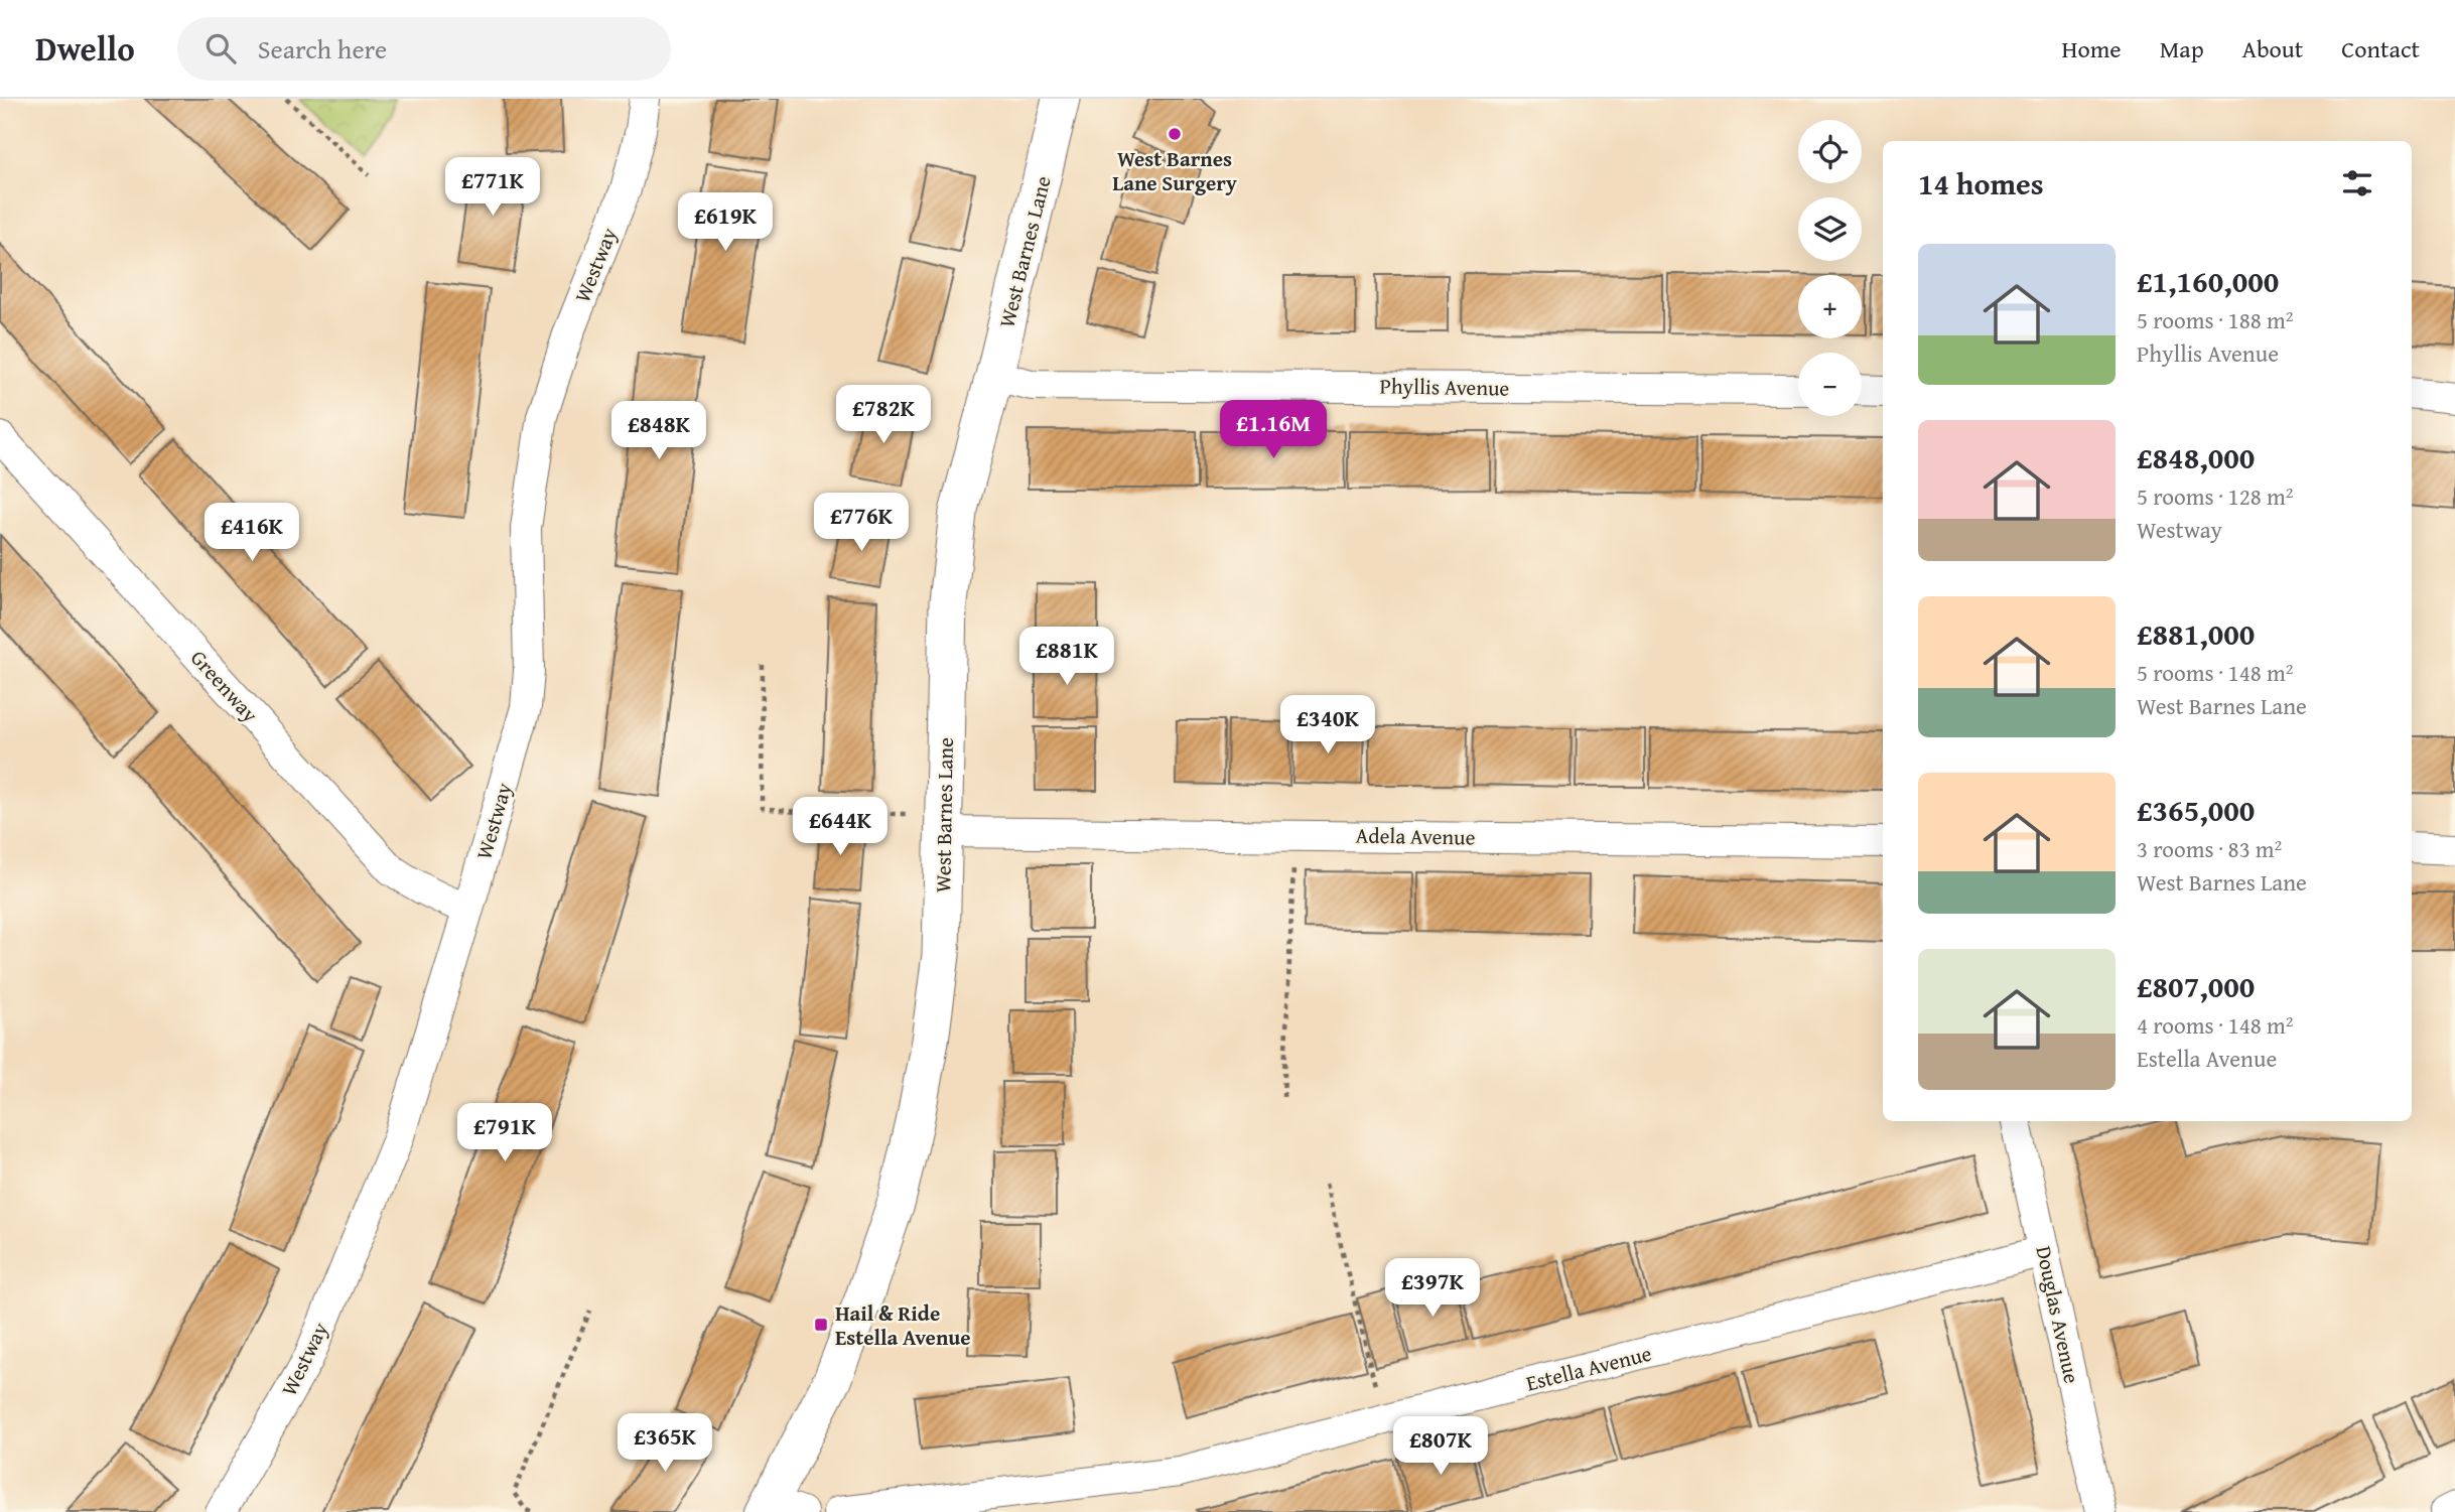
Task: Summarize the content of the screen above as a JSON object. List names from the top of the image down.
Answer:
{
  "streets": {
    "street": [
      "West Barnes Lane",
      "Westway",
      "Phyllis Avenue",
      "Greenway",
      "Adela Avenue",
      "Douglas Avenue",
      "Estella Avenue"
    ]
  },
  "crossings": [
    ["West Barnes Lane", "Phyllis Avenue"],
    ["West Barnes Lane", "Adela Avenue"],
    ["Westway", "Greenway"],
    ["Douglas Avenue", "Estella Avenue"]
  ],
  "places": {
    "other": ["West Barnes Lane Surgery"],
    "transit": ["Hail & Ride Estella Avenue"]
  },
  "page": {
    "header": "Dwello",
    "search": "Search here",
    "nav": [
      "Home",
      "Map",
      "About",
      "Contact"
    ],
    "map_buttons": ["+", "−"],
    "heading": "14 homes",
    "price": [
      "£771K",
      "£619K",
      "£782K",
      "£1.16M",
      "£848K",
      "£776K",
      "£416K",
      "£881K",
      "£340K",
      "£644K",
      "£791K",
      "£397K",
      "£365K",
      "£807K"
    ],
    "list": [
      {
        "name": "£1,160,000",
        "note": "5 rooms · 188 m² · Phyllis Avenue"
      },
      {
        "name": "£848,000",
        "note": "5 rooms · 128 m² · Westway"
      },
      {
        "name": "£881,000",
        "note": "5 rooms · 148 m² · West Barnes Lane"
      },
      {
        "name": "£365,000",
        "note": "3 rooms · 83 m² · West Barnes Lane"
      },
      {
        "name": "£807,000",
        "note": "4 rooms · 148 m² · Estella Avenue"
      }
    ]
  }
}
